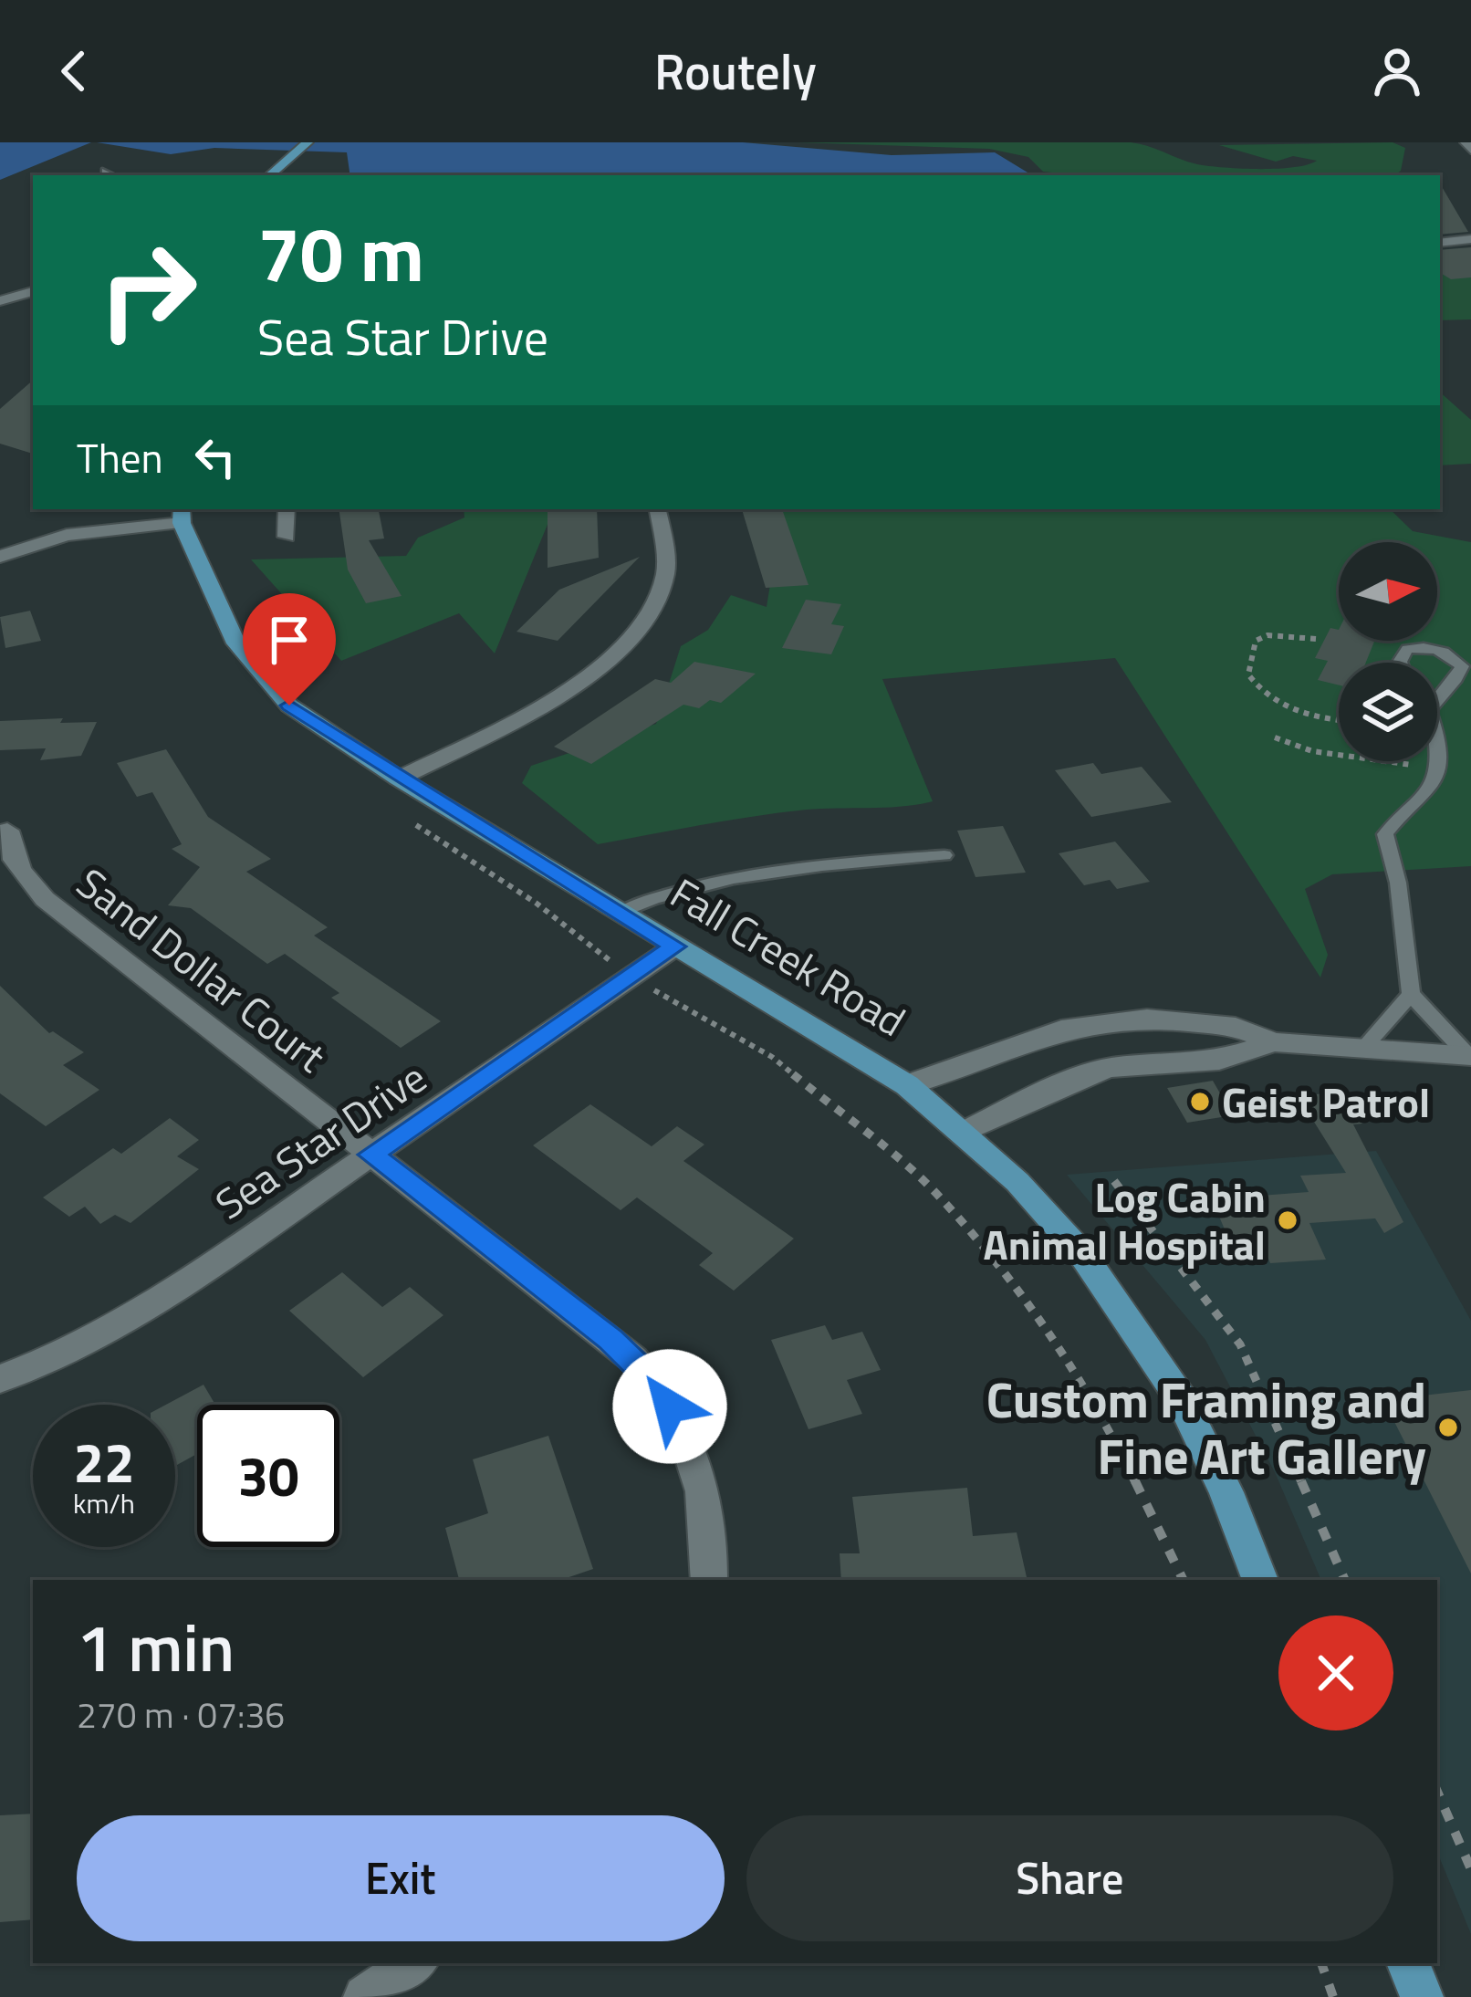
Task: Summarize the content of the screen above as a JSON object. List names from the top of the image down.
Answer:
{
  "streets": {
    "main road": ["Fall Creek Road"],
    "street": ["Sand Dollar Court", "Sea Star Drive"]
  },
  "crossings": [
    ["Fall Creek Road", "Sea Star Drive"],
    ["Sand Dollar Court", "Sea Star Drive"]
  ],
  "places": ["Geist Patrol", "Log Cabin Animal Hospital", "Custom Framing and Fine Art Gallery"],
  "north": "right",
  "page": {
    "header": "Routely",
    "turn": ["70 m", "Sea Star Drive"],
    "then": "Then",
    "speed": "22 km/h",
    "limit": "30",
    "heading": ["1 min", "270 m · 07:36"],
    "buttons": ["Exit", "Share"]
  }
}
